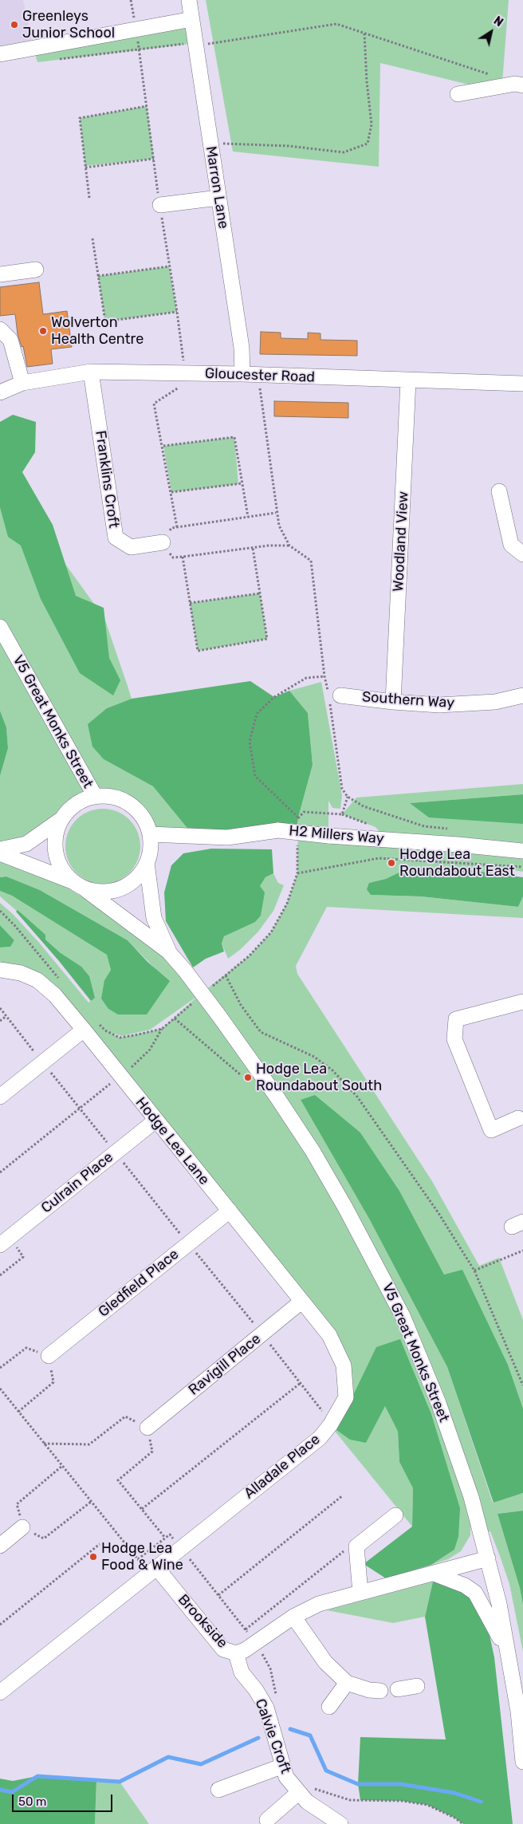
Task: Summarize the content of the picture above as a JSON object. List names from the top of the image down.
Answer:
{
  "streets": {
    "street": [
      "Marron Lane",
      "Gloucester Road",
      "Franklins Croft",
      "Woodland View",
      "Southern Way",
      "V5 Great Monks Street",
      "H2 Millers Way",
      "Hodge Lea Lane",
      "Culrain Place",
      "Gledfield Place",
      "Ravigill Place",
      "Alladale Place",
      "Brookside",
      "Calvie Croft"
    ]
  },
  "crossings": [
    ["Marron Lane", "Gloucester Road"],
    ["Gloucester Road", "Franklins Croft"],
    ["Gloucester Road", "Woodland View"],
    ["Woodland View", "Southern Way"],
    ["V5 Great Monks Street", "H2 Millers Way"],
    ["V5 Great Monks Street", "Brookside"],
    ["Hodge Lea Lane", "Culrain Place"],
    ["Hodge Lea Lane", "Gledfield Place"],
    ["Hodge Lea Lane", "Ravigill Place"],
    ["Hodge Lea Lane", "Alladale Place"],
    ["Alladale Place", "Brookside"],
    ["Brookside", "Calvie Croft"]
  ],
  "places": [
    "Greenleys Junior School",
    "Wolverton Health Centre",
    "Hodge Lea Roundabout East",
    "Hodge Lea Roundabout South",
    "Hodge Lea Food & Wine"
  ],
  "scale_bar": "50 m",
  "north": "top right"
}
